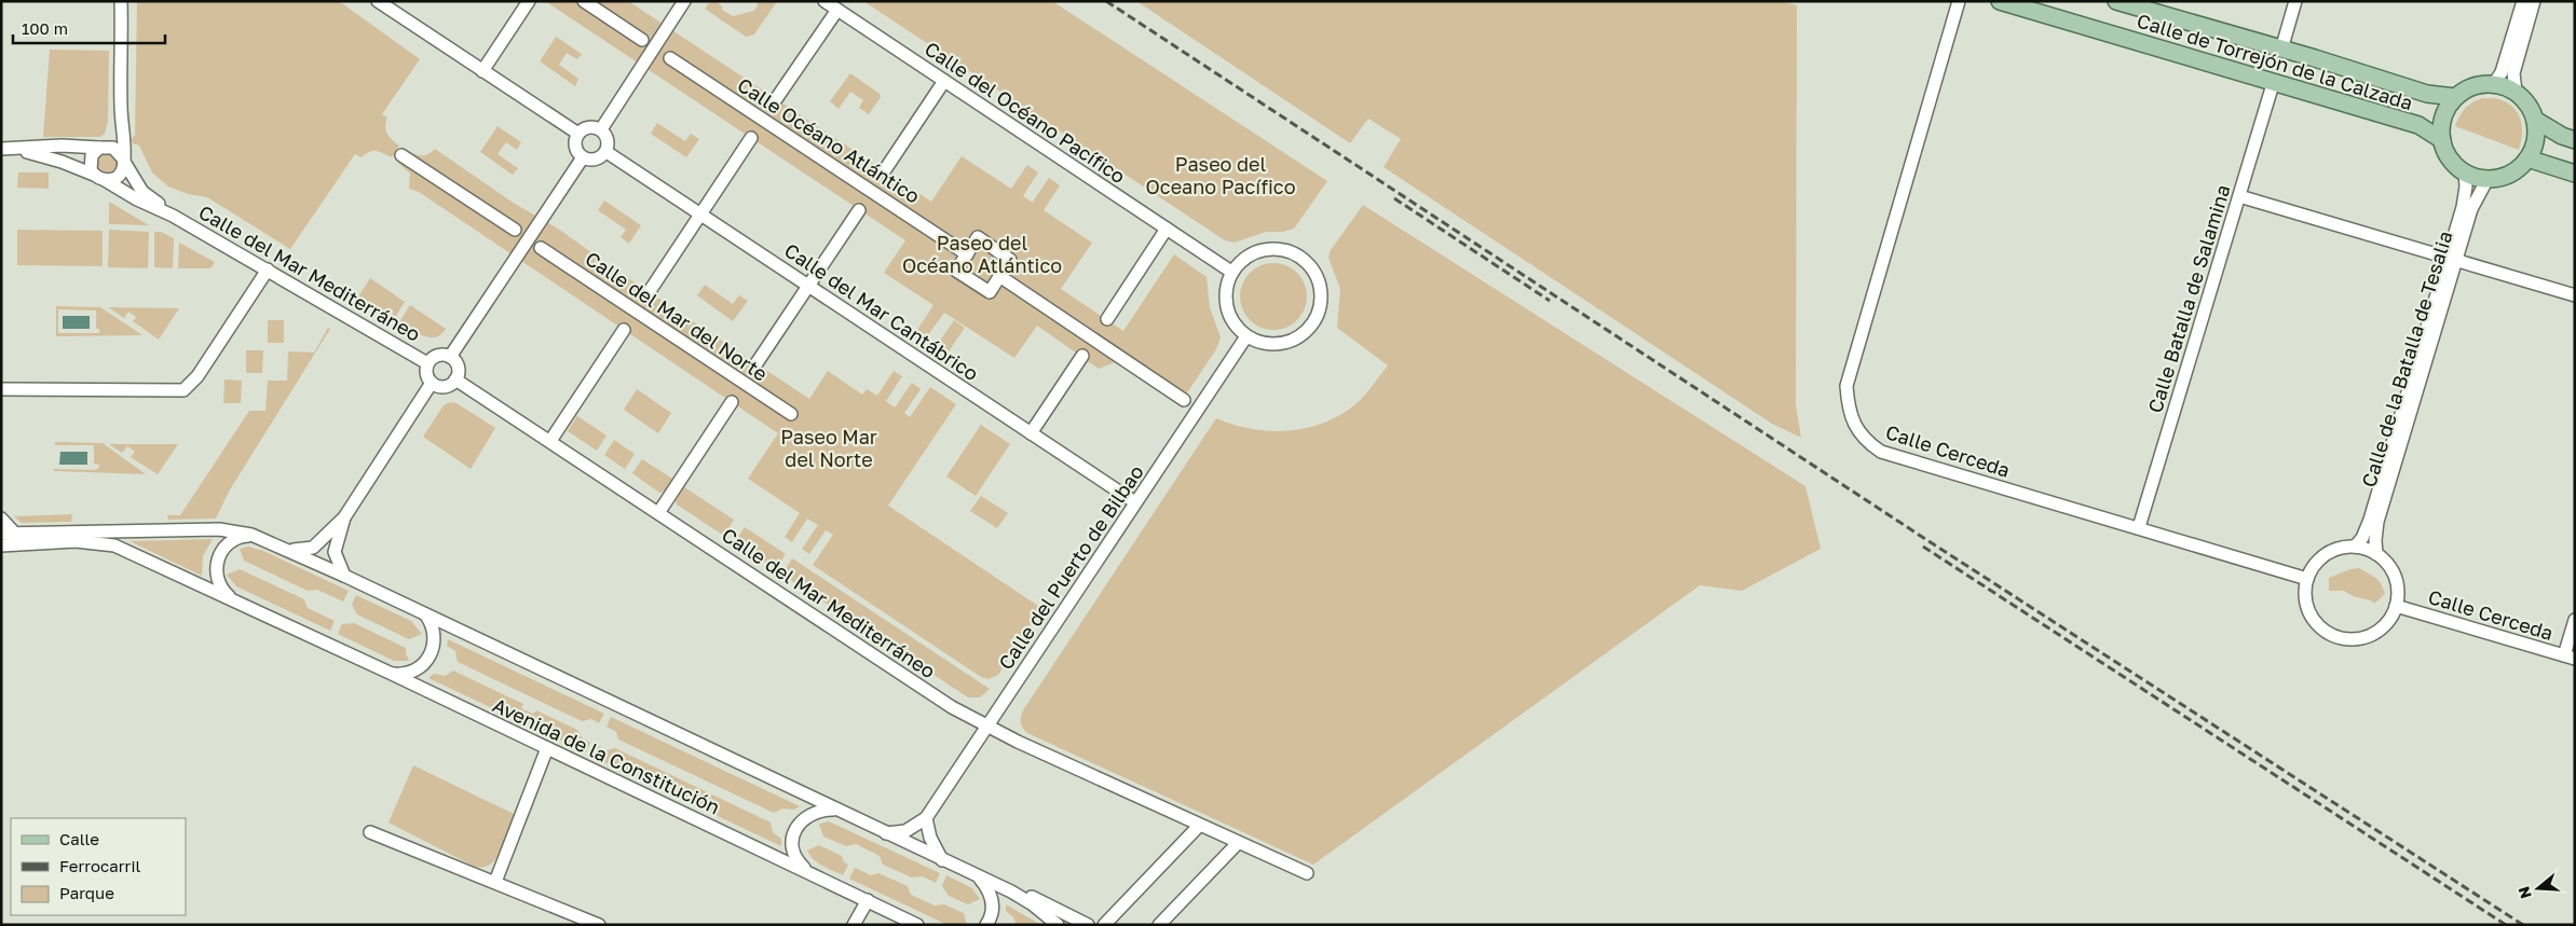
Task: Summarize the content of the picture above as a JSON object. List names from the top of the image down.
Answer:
{
  "streets": {
    "main road": ["Calle de Torrejón de la Calzada"],
    "street": [
      "Calle del Océano Pacífico",
      "Calle Océano Atlántico",
      "Calle del Mar Mediterráneo",
      "Calle Batalla de Salamina",
      "Calle del Mar Cantábrico",
      "Calle del Mar del Norte",
      "Calle de la Batalla de Tesalia",
      "Calle Cerceda",
      "Calle del Puerto de Bilbao",
      "Avenida de la Constitución"
    ]
  },
  "crossings": [
    ["Calle de Torrejón de la Calzada", "Calle Batalla de Salamina"],
    ["Calle de Torrejón de la Calzada", "Calle de la Batalla de Tesalia"],
    ["Calle del Océano Pacífico", "Calle del Puerto de Bilbao"],
    ["Calle del Mar Mediterráneo", "Calle del Puerto de Bilbao"],
    ["Calle Batalla de Salamina", "Calle Cerceda"],
    ["Calle del Mar Cantábrico", "Calle del Puerto de Bilbao"],
    ["Calle de la Batalla de Tesalia", "Calle Cerceda"]
  ],
  "parks": ["Paseo del Oceano Pacífico", "Paseo del Océano Atlántico", "Paseo Mar del Norte"],
  "legend": ["Calle", "Ferrocarril", "Parque"],
  "scale_bar": "100 m",
  "north": "left"
}
